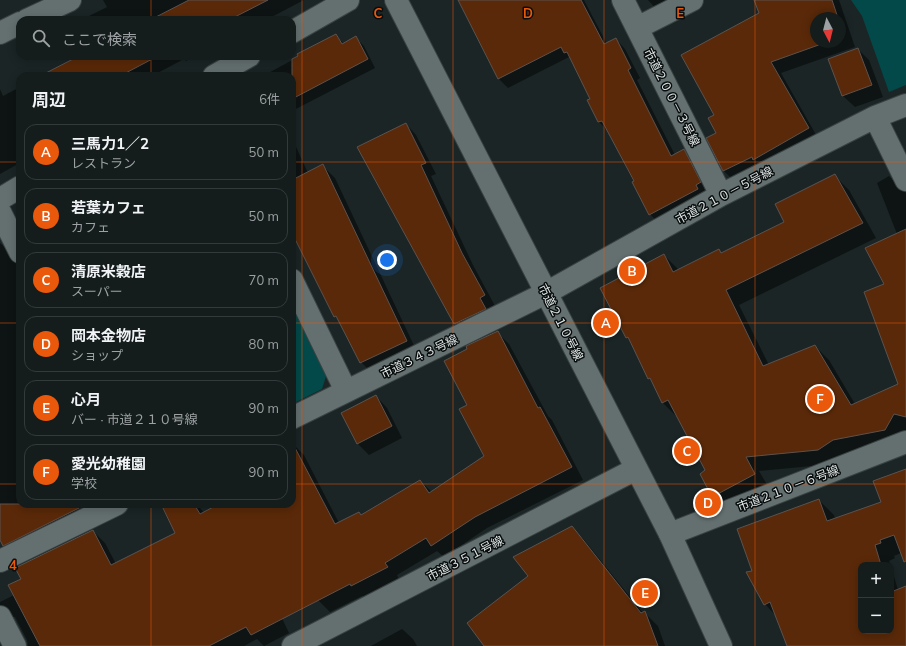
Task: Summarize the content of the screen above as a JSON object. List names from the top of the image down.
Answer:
{
  "streets": {
    "street": [
      "市道２００－３号線",
      "市道２１０－５号線",
      "市道２１０号線",
      "市道３４３号線",
      "市道２１０－６号線",
      "市道３５１号線"
    ]
  },
  "crossings": [
    ["市道２００－３号線", "市道２１０－５号線"],
    ["市道２１０－５号線", "市道２１０号線"],
    ["市道２１０－５号線", "市道３４３号線"],
    ["市道２１０号線", "市道３４３号線"],
    ["市道２１０号線", "市道２１０－６号線"],
    ["市道２１０号線", "市道３５１号線"]
  ],
  "north": "bottom",
  "page": {
    "search": "ここで検索",
    "heading": ["周辺", "6件"],
    "list": [
      {
        "mark": "A",
        "name": "三馬力1／2",
        "note": "レストラン",
        "value": "50 m"
      },
      {
        "mark": "B",
        "name": "若葉カフェ",
        "note": "カフェ",
        "value": "50 m"
      },
      {
        "mark": "C",
        "name": "清原米穀店",
        "note": "スーパー",
        "value": "70 m"
      },
      {
        "mark": "D",
        "name": "岡本金物店",
        "note": "ショップ",
        "value": "80 m"
      },
      {
        "mark": "E",
        "name": "心月",
        "note": "バー · 市道２１０号線",
        "value": "90 m"
      },
      {
        "mark": "F",
        "name": "愛光幼稚園",
        "note": "学校",
        "value": "90 m"
      }
    ],
    "pins": [
      "B",
      "A",
      "F",
      "C",
      "D",
      "E"
    ],
    "map_buttons": ["+", "−"]
  },
  "grid": {
    "columns": ["C", "D", "E"],
    "rows": ["4"]
  }
}
